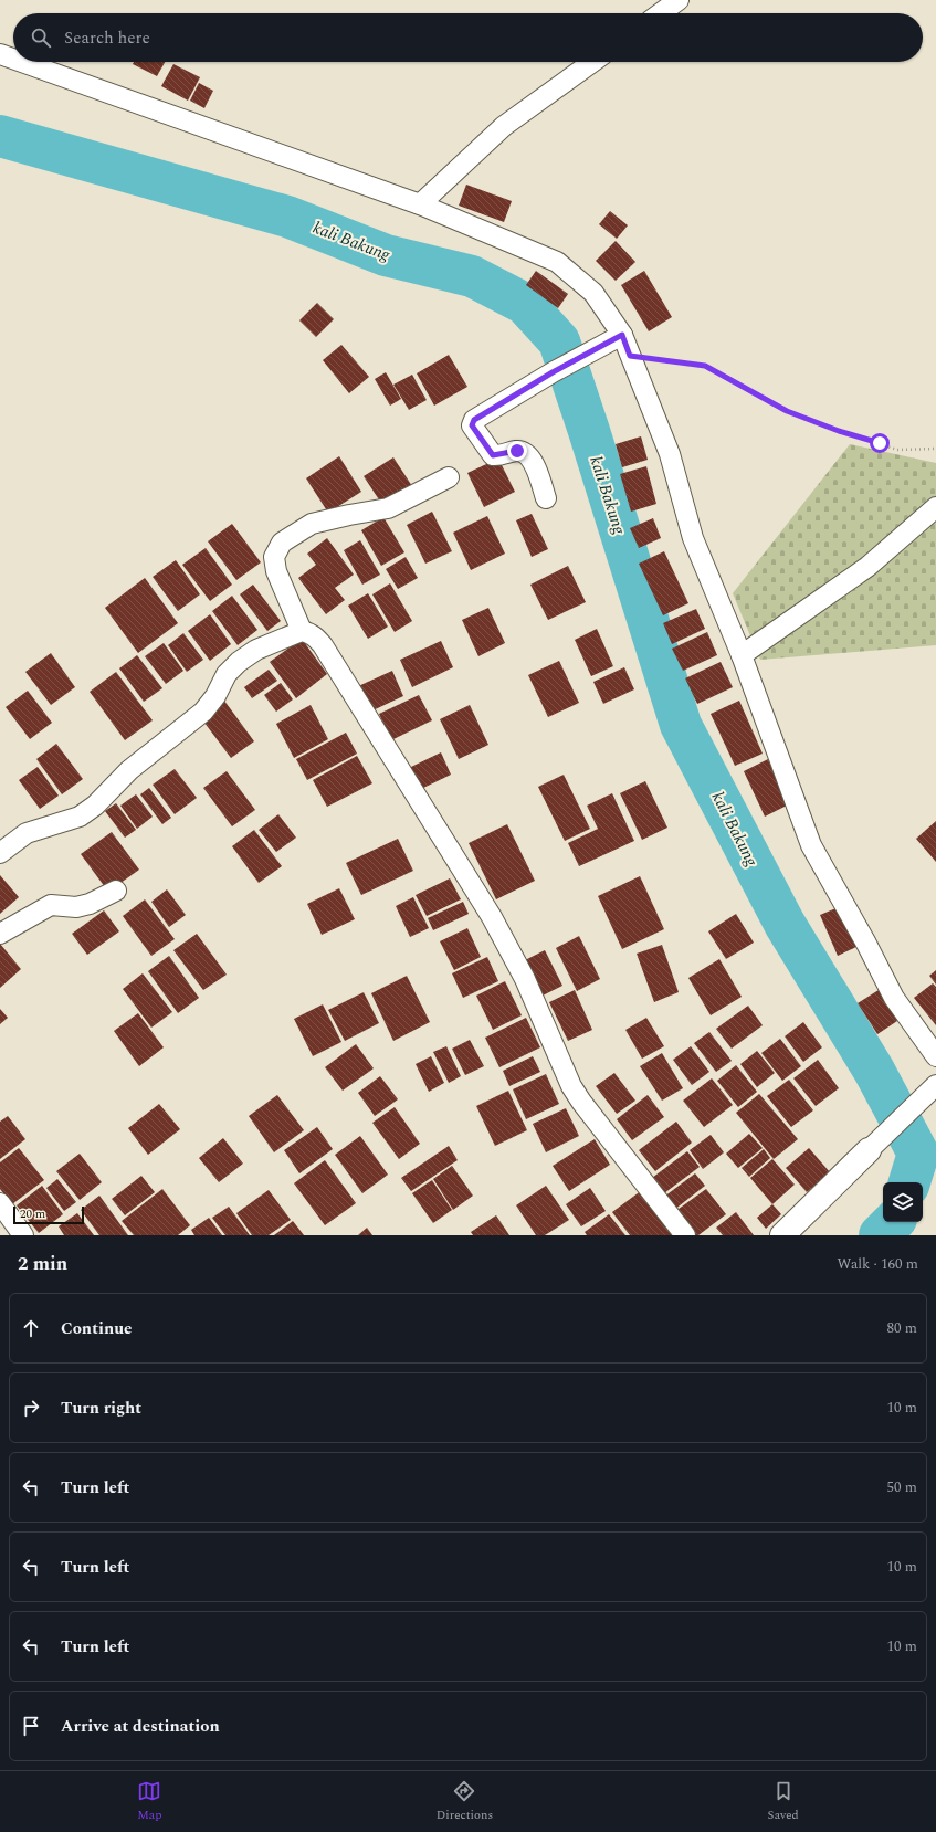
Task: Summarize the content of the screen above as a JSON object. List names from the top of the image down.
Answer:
{
  "water": ["kali Bakung"],
  "scale_bar": "20 m",
  "page": {
    "search": "Search here",
    "scale": "20 m",
    "heading": ["2 min", "Walk · 160 m"],
    "list": [
      ["Continue", "80 m"],
      ["Turn right", "10 m"],
      ["Turn left", "50 m"],
      ["Turn left", "10 m"],
      ["Turn left", "10 m"],
      "Arrive at destination"
    ],
    "nav": ["Map", "Directions", "Saved"]
  }
}
